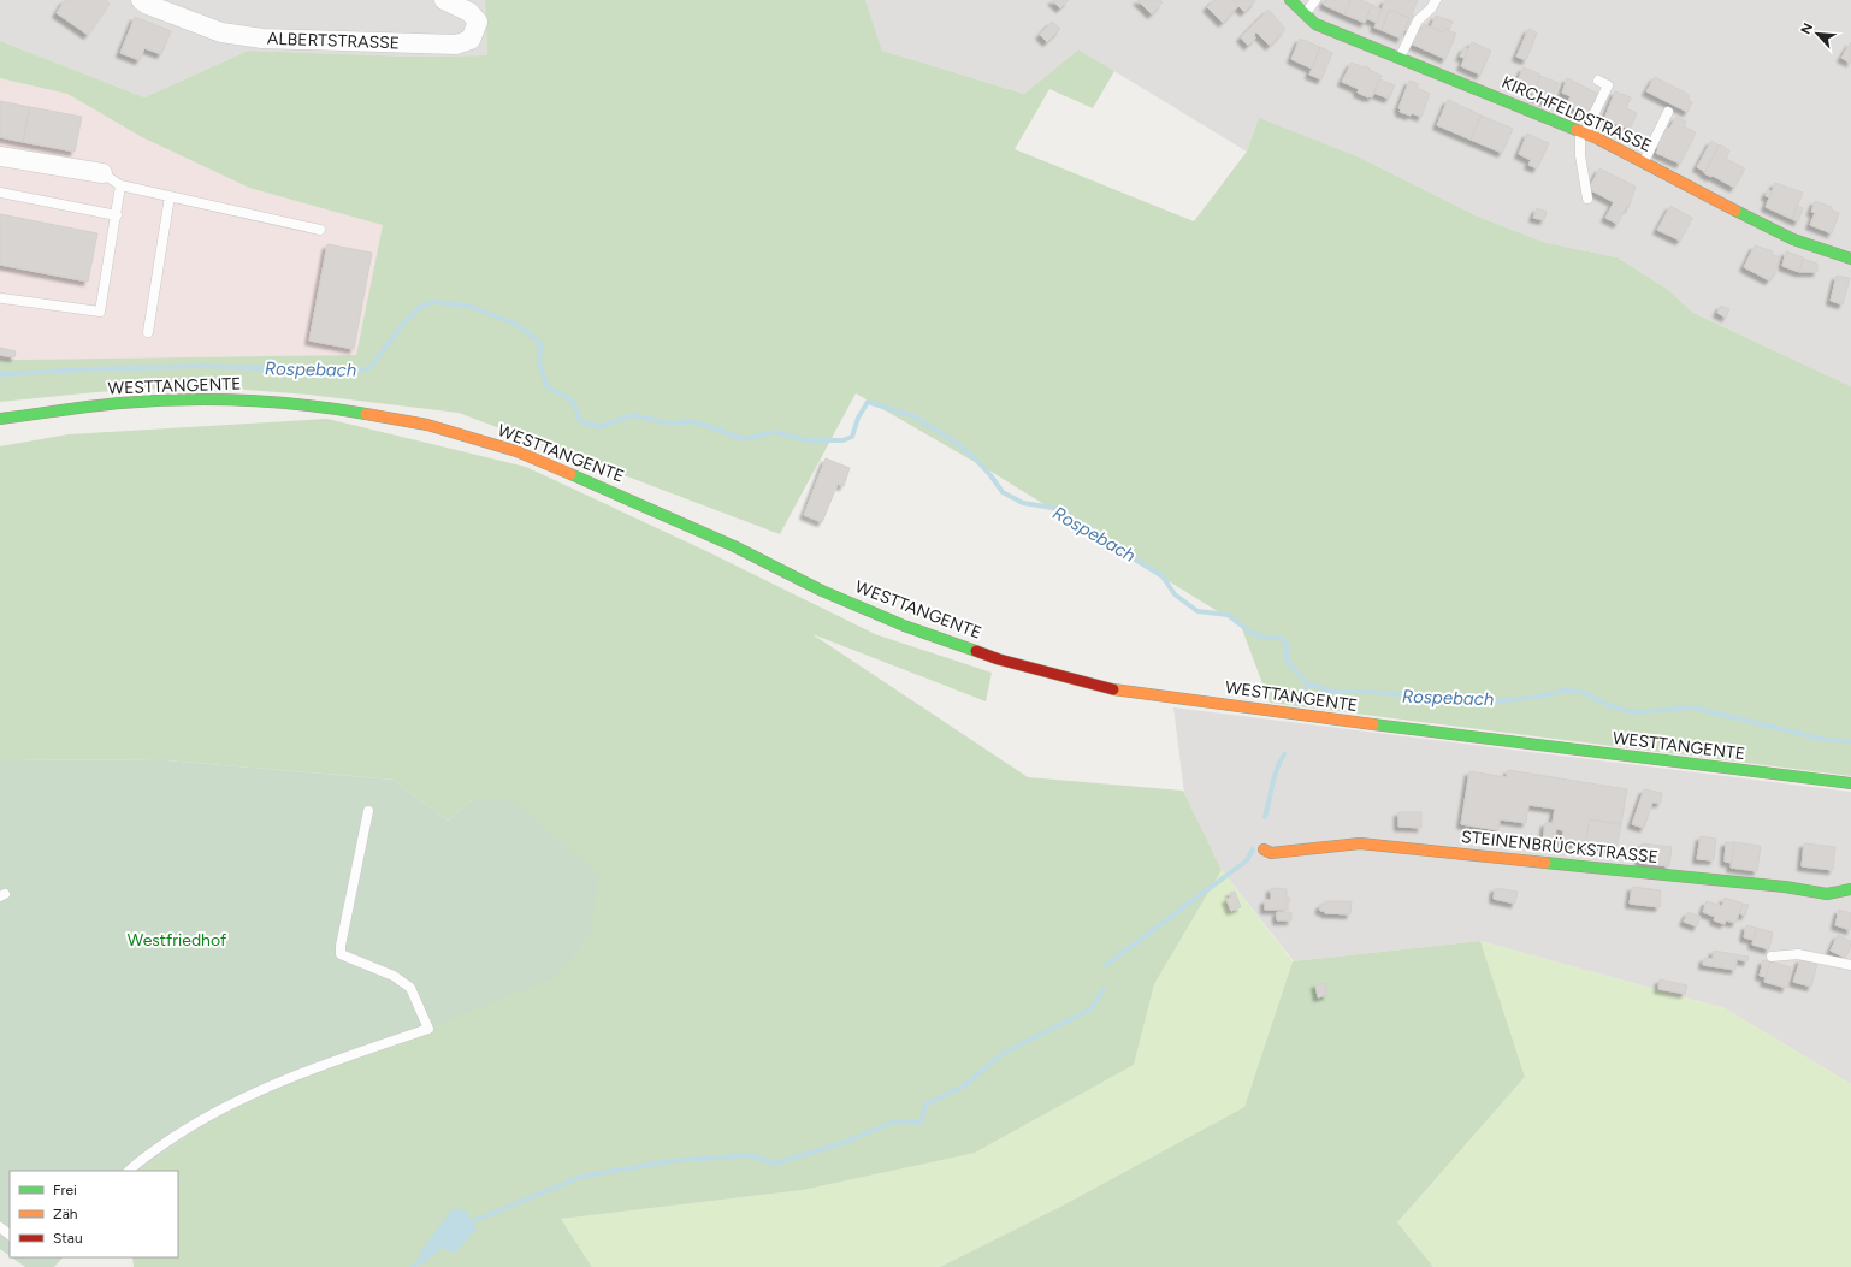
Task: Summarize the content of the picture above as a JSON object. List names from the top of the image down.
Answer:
{
  "streets": {
    "main road": ["KIRCHFELDSTRASSE", "WESTTANGENTE", "STEINENBRÜCKSTRASSE"],
    "street": ["ALBERTSTRASSE"]
  },
  "water": ["Rospebach"],
  "parks": ["Westfriedhof"],
  "legend": ["Frei", "Zäh", "Stau"],
  "north": "top left"
}
